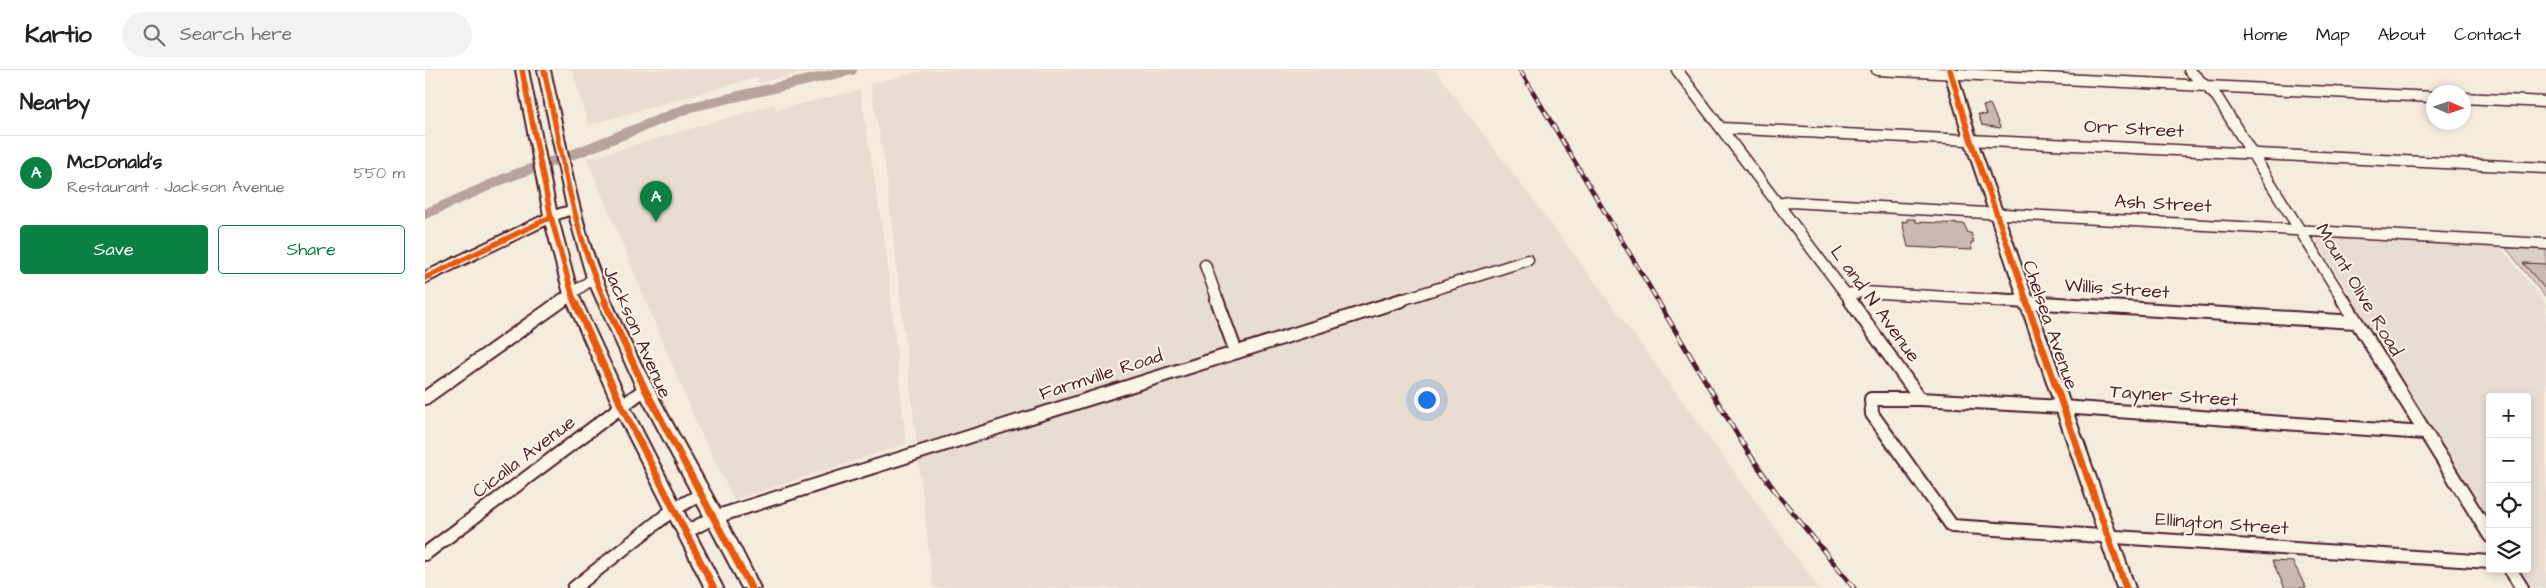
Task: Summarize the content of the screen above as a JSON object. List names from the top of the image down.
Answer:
{
  "streets": {
    "main road": ["Chelsea Avenue", "Jackson Avenue"],
    "street": [
      "Orr Street",
      "Ash Street",
      "Willis Street",
      "Mount Olive Road",
      "L and N Avenue",
      "Farmville Road",
      "Tayner Street",
      "Cicalla Avenue",
      "Ellington Street"
    ]
  },
  "crossings": [
    ["Orr Street", "Mount Olive Road"],
    ["Orr Street", "L and N Avenue"],
    ["Orr Street", "Chelsea Avenue"],
    ["Ash Street", "Mount Olive Road"],
    ["Ash Street", "L and N Avenue"],
    ["Ash Street", "Chelsea Avenue"],
    ["Willis Street", "Mount Olive Road"],
    ["Willis Street", "L and N Avenue"],
    ["Willis Street", "Chelsea Avenue"],
    ["Mount Olive Road", "Tayner Street"],
    ["L and N Avenue", "Tayner Street"],
    ["L and N Avenue", "Ellington Street"],
    ["Chelsea Avenue", "Tayner Street"],
    ["Chelsea Avenue", "Ellington Street"],
    ["Jackson Avenue", "Farmville Road"],
    ["Jackson Avenue", "Cicalla Avenue"],
    ["Tayner Street", "Ellington Street"]
  ],
  "north": "right",
  "page": {
    "header": "Kartio",
    "search": "Search here",
    "nav": [
      "Home",
      "Map",
      "About",
      "Contact"
    ],
    "heading": "Nearby",
    "list": [
      {
        "mark": "A",
        "name": "McDonald's",
        "note": "Restaurant · Jackson Avenue",
        "value": "550 m"
      }
    ],
    "pins": "A",
    "buttons": ["Save", "Share"],
    "map_buttons": ["+", "−"]
  }
}
